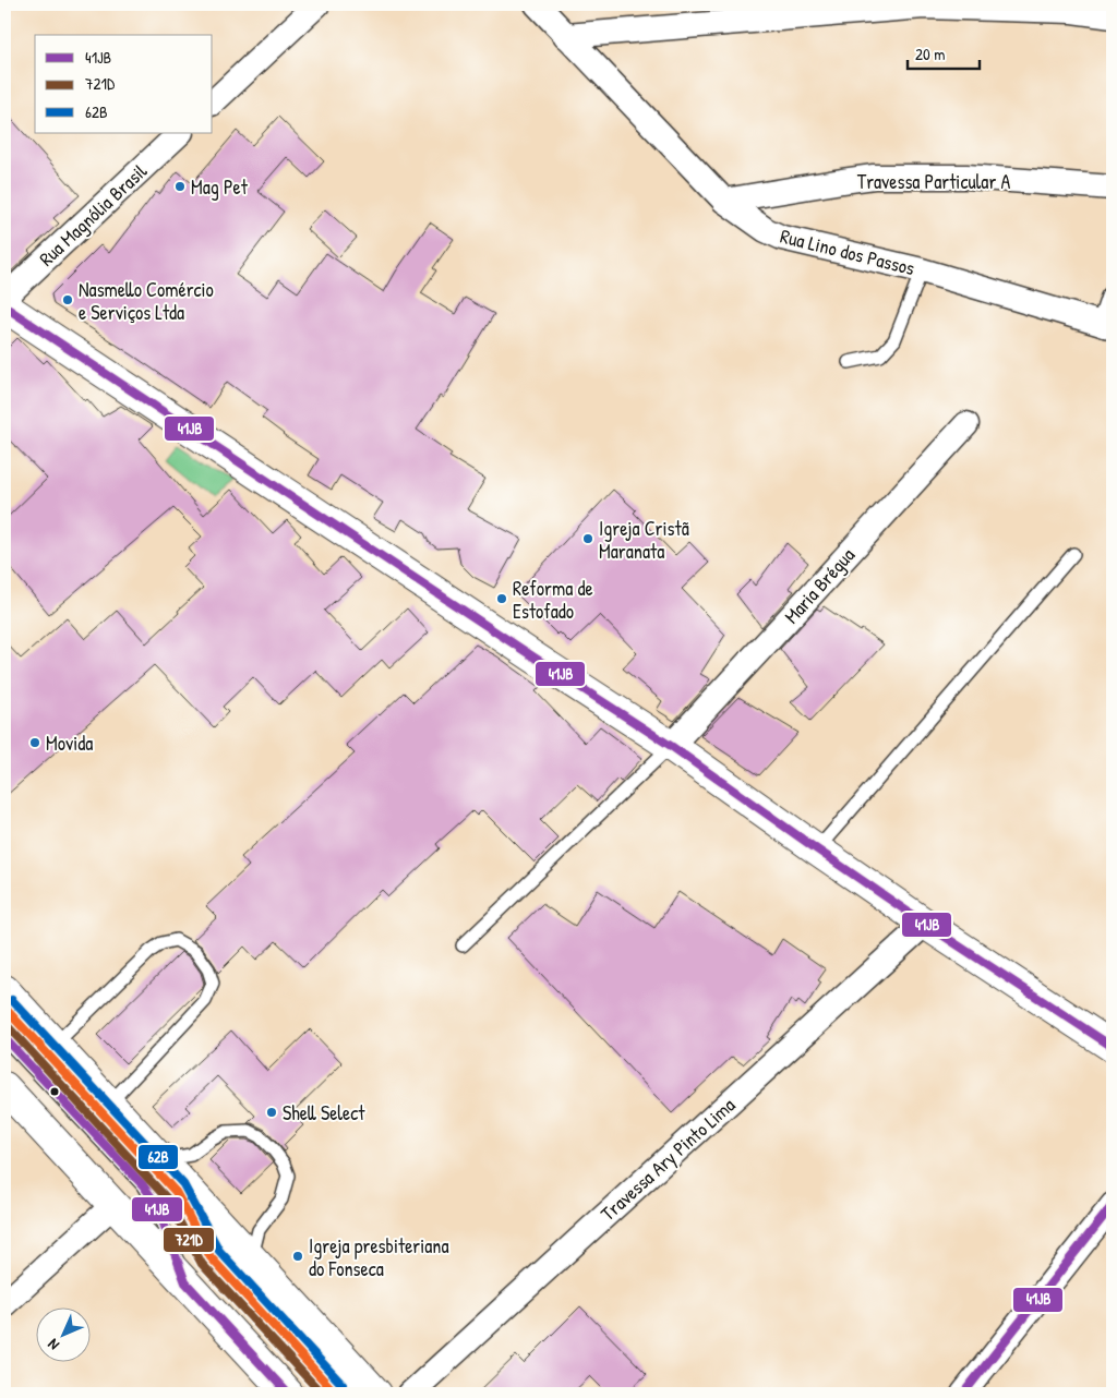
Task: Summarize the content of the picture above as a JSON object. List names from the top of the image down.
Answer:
{
  "streets": {
    "street": [
      "Travessa Particular A",
      "Rua Magnólia Brasil",
      "Rua Lino dos Passos",
      "Maria Brégua",
      "Travessa Ary Pinto Lima"
    ]
  },
  "crossings": [
    ["Travessa Particular A", "Rua Lino dos Passos"]
  ],
  "places": [
    "Mag Pet",
    "Nasmello Comércio e Serviços Ltda",
    "Igreja Cristã Maranata",
    "Reforma de Estofado",
    "Movida",
    "Shell Select",
    "Igreja presbiteriana do Fonseca"
  ],
  "lines": ["transit line 41JB", "transit line 62B", "transit line 721D"],
  "legend": ["41JB", "721D", "62B"],
  "scale_bar": "20 m",
  "north": "bottom left"
}
